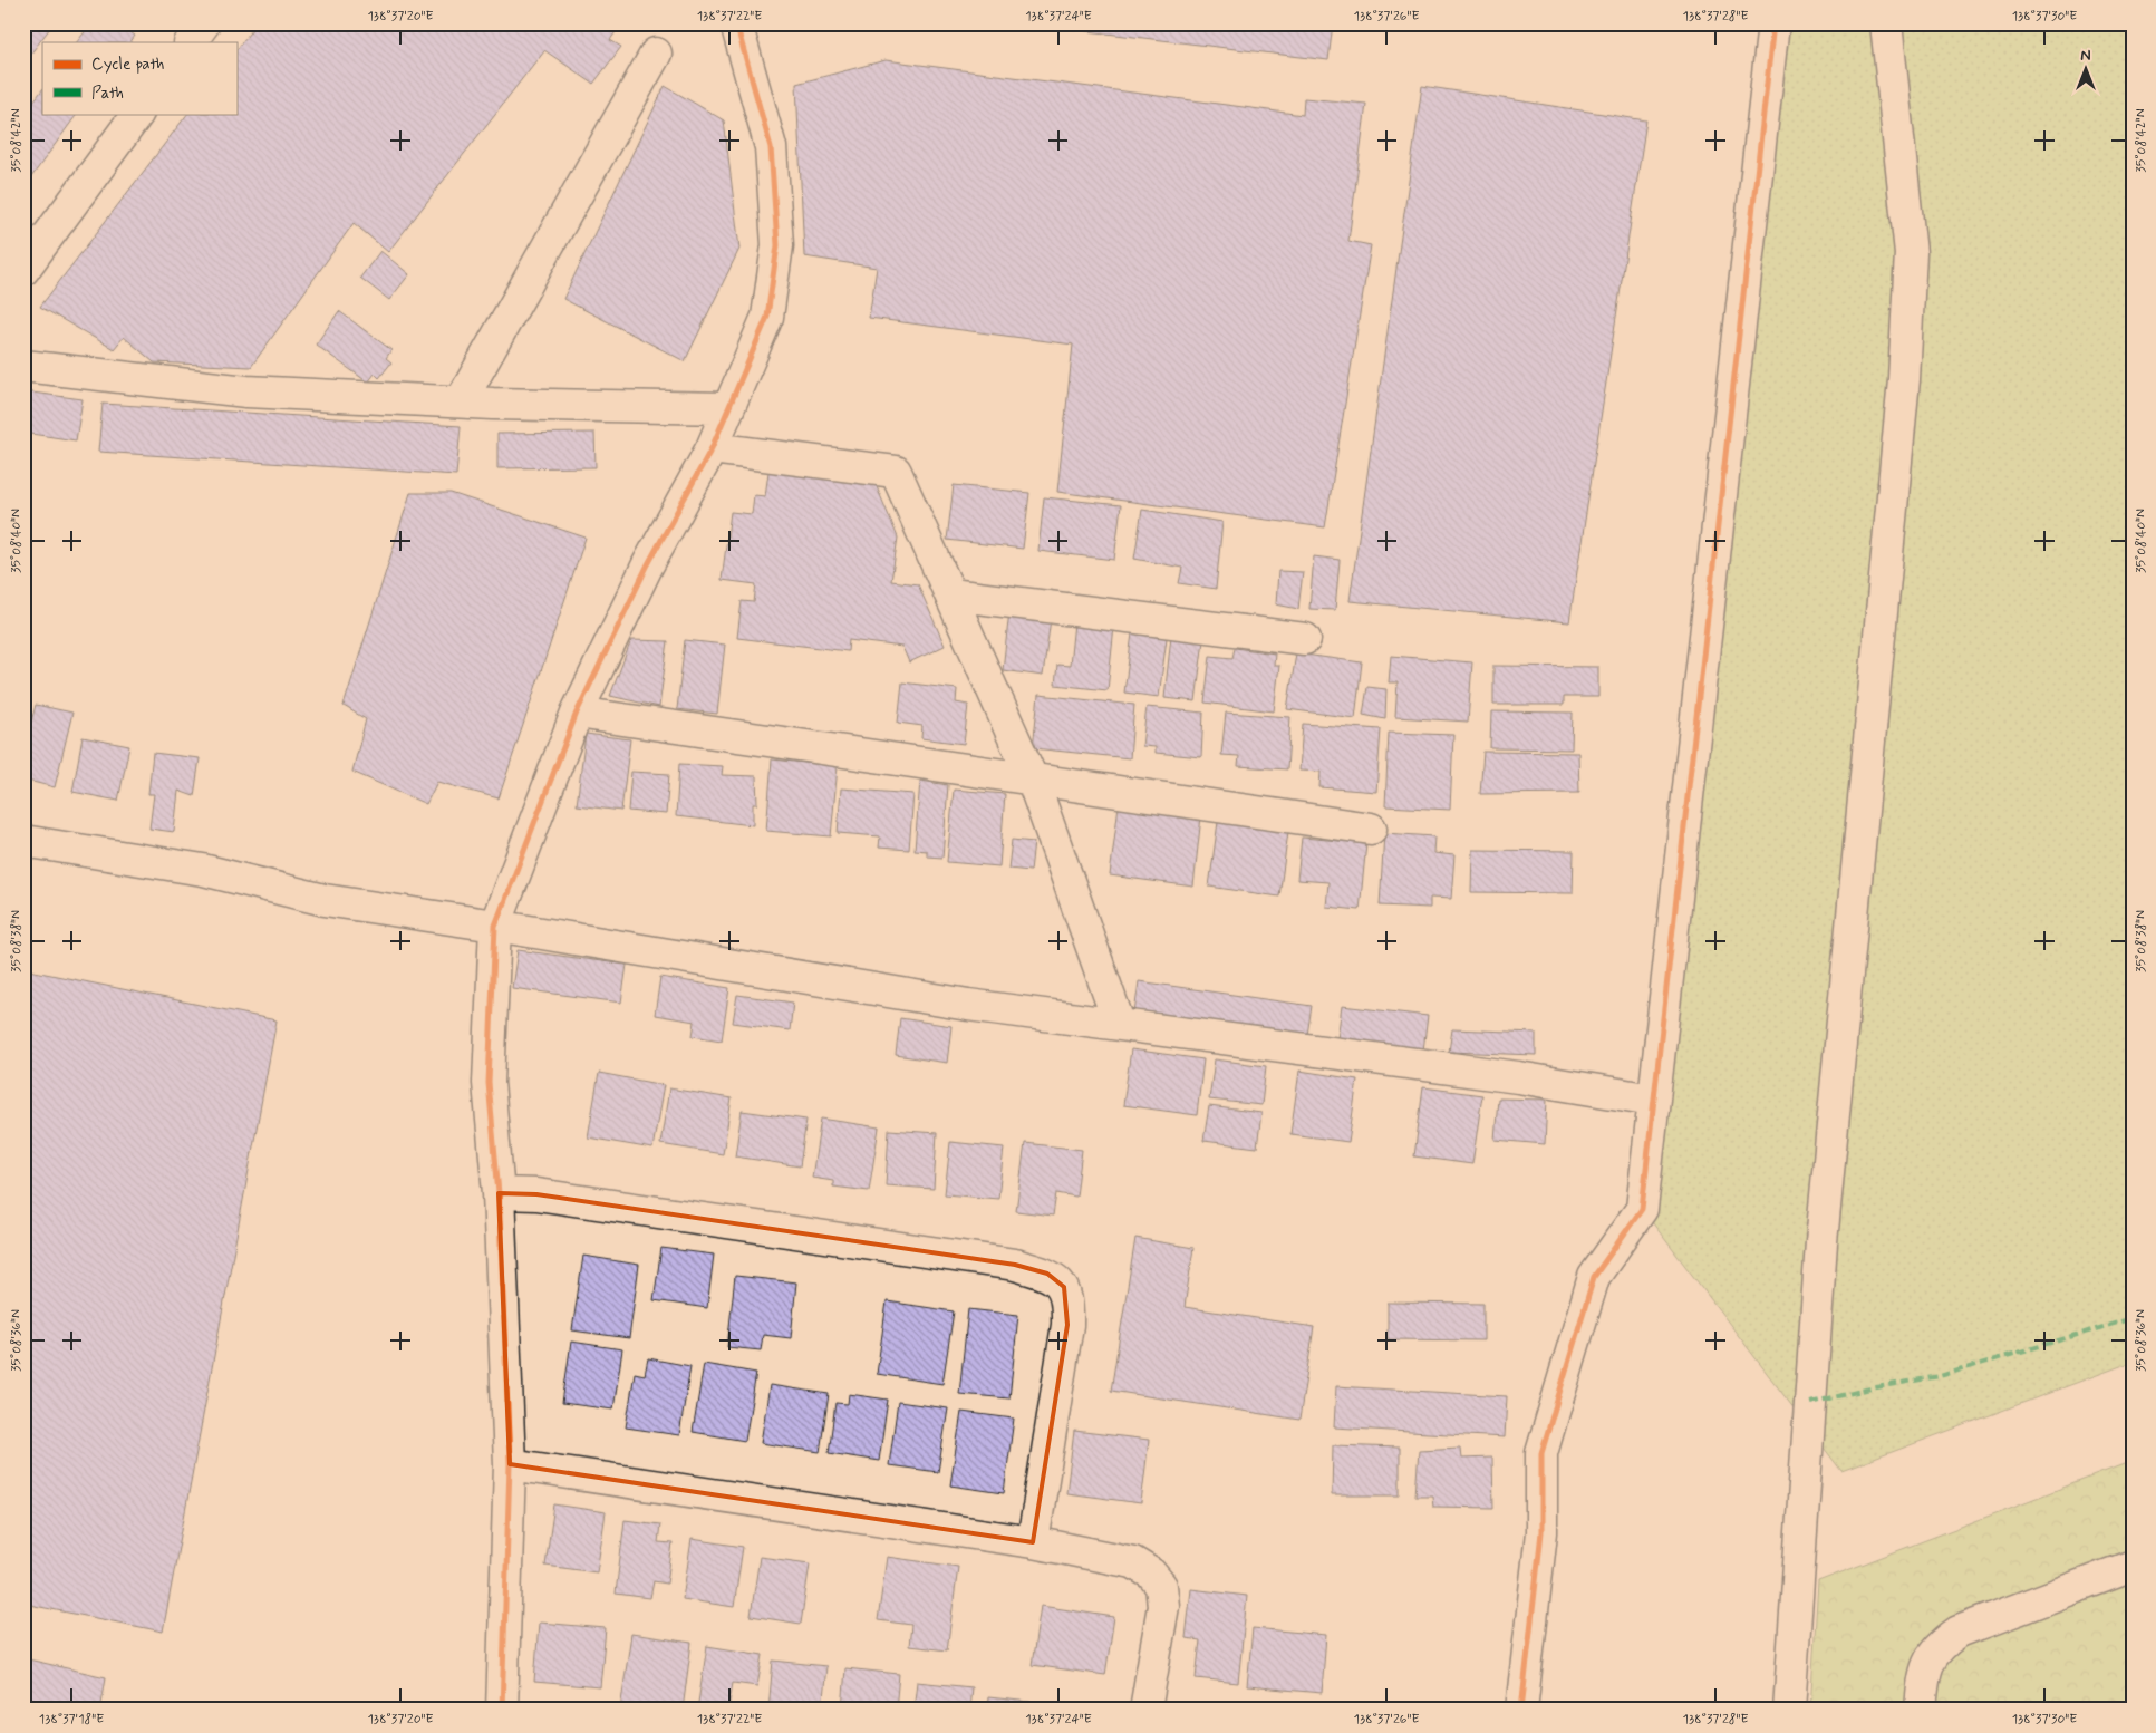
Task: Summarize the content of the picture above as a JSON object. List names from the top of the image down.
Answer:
{
  "legend": ["Cycle path", "Path"],
  "north": "top",
  "coordinates": [
    "138°37'20\"E",
    "138°37'22\"E",
    "138°37'24\"E",
    "138°37'26\"E",
    "138°37'28\"E",
    "138°37'30\"E",
    "35°08'42\"N",
    "35°08'40\"N",
    "35°08'38\"N",
    "35°08'36\"N",
    "138°37'18\"E"
  ]
}
